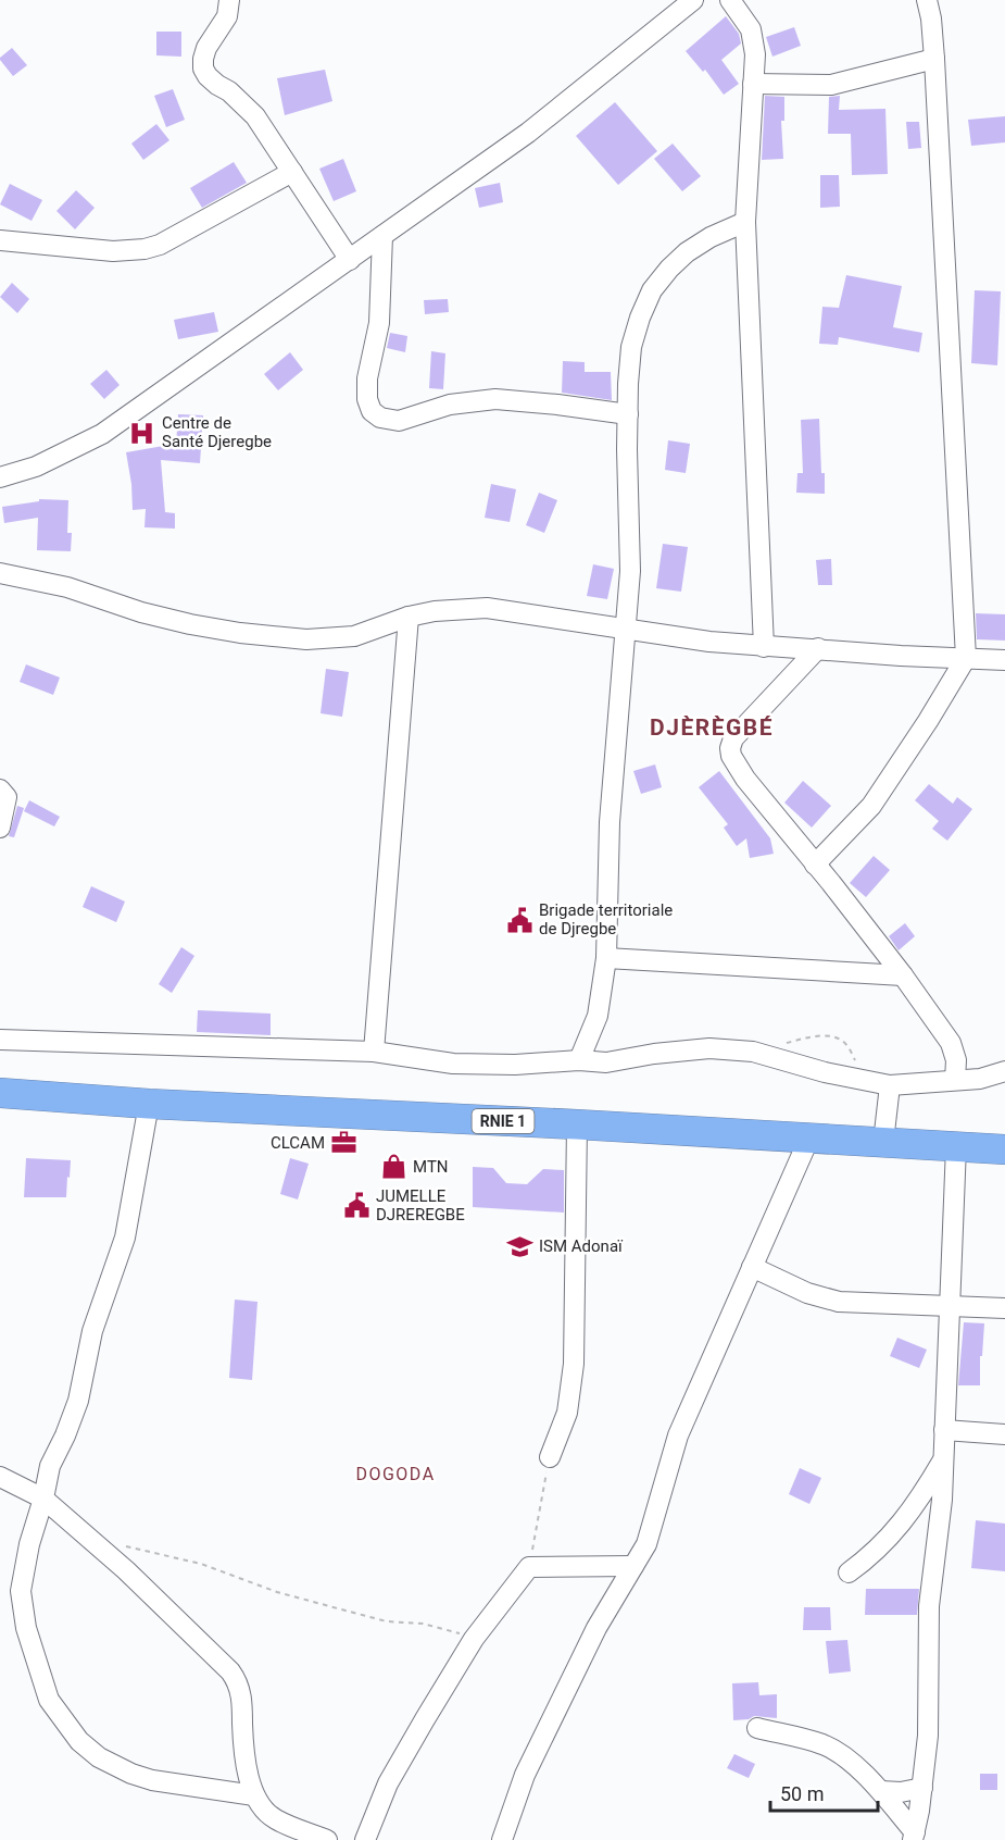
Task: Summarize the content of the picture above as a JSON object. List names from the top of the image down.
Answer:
{
  "streets": {
    "highway": ["RNIE 1"]
  },
  "districts": ["DJÈRÈGBÉ", "DOGODA"],
  "places": {
    "hospital": ["Centre de Santé Djeregbe"],
    "public building": ["Brigade territoriale de Djregbe", "JUMELLE DJREREGBE"],
    "office": ["CLCAM"],
    "shop": ["MTN"],
    "school or university": ["ISM Adonaï"]
  },
  "scale_bar": "50 m"
}
